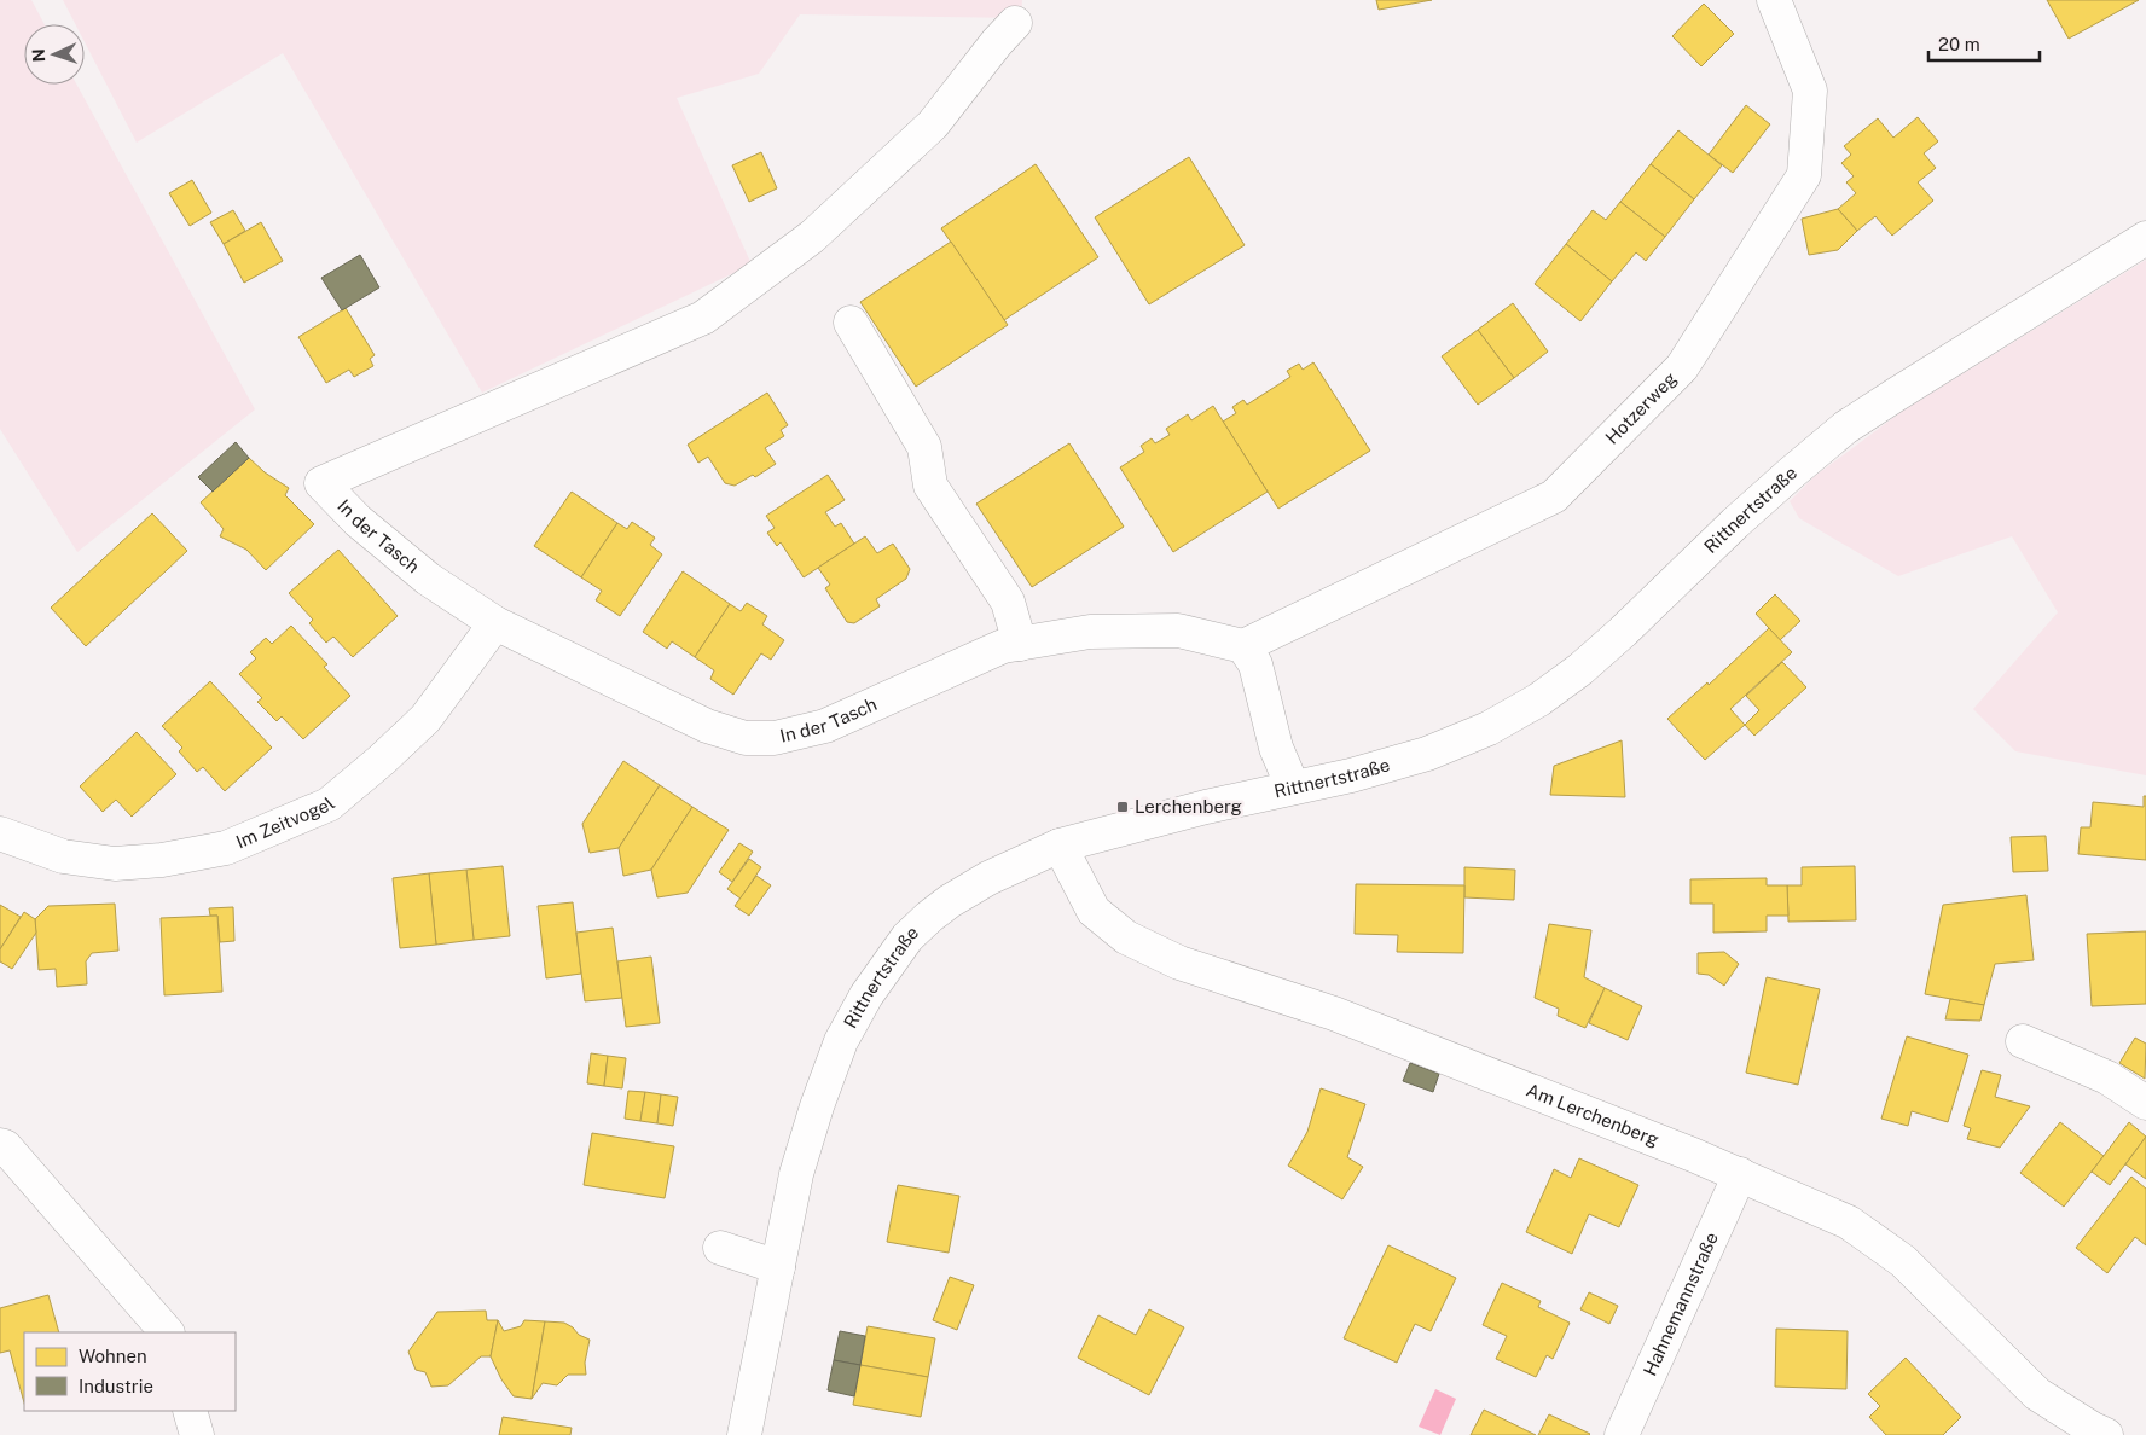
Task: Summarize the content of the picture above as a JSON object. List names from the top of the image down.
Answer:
{
  "streets": {
    "street": [
      "Hotzerweg",
      "Rittnertstraße",
      "In der Tasch",
      "Im Zeitvogel",
      "Am Lerchenberg",
      "Hahnemannstraße"
    ]
  },
  "crossings": [
    ["Hotzerweg", "In der Tasch"],
    ["Rittnertstraße", "Am Lerchenberg"],
    ["In der Tasch", "Im Zeitvogel"],
    ["Am Lerchenberg", "Hahnemannstraße"]
  ],
  "places": {
    "transit": ["Lerchenberg"]
  },
  "legend": ["Wohnen", "Industrie"],
  "scale_bar": "20 m",
  "north": "left"
}
